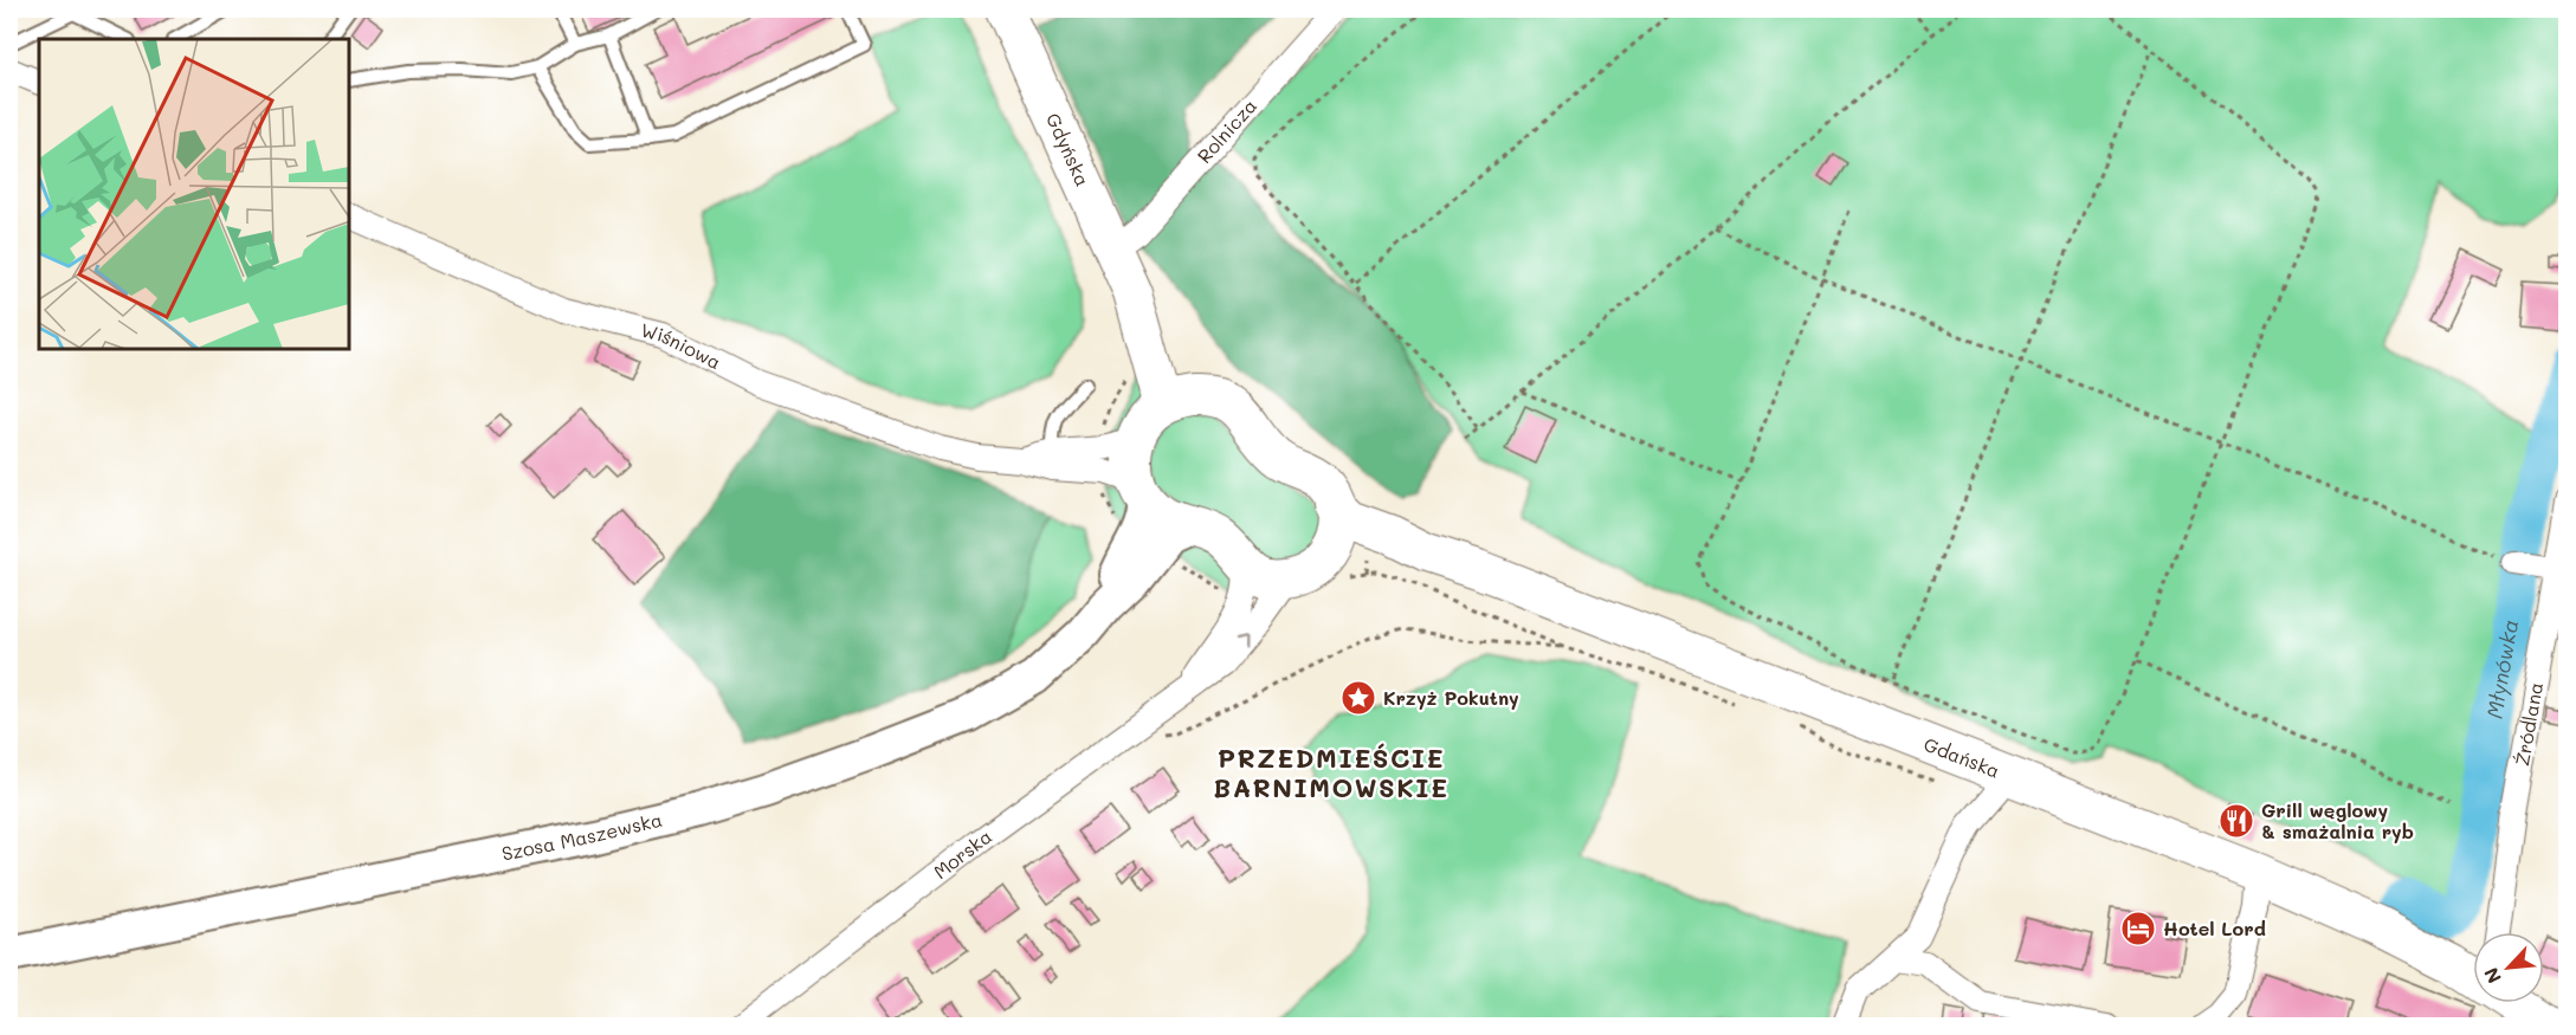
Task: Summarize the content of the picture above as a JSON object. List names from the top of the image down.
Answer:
{
  "streets": {
    "main road": ["Gdyńska", "Gdańska", "Szosa Maszewska"],
    "street": [
      "Rolnicza",
      "Wiśniowa",
      "Źródlana",
      "Morska"
    ]
  },
  "crossings": [
    ["Rolnicza", "Gdyńska"],
    ["Gdyńska", "Wiśniowa"],
    ["Gdyńska", "Szosa Maszewska"],
    ["Wiśniowa", "Szosa Maszewska"],
    ["Gdańska", "Morska"]
  ],
  "districts": ["PRZEDMIEŚCIE BARNIMOWSKIE"],
  "water": ["Młynówka"],
  "places": {
    "place": ["Krzyż Pokutny"],
    "restaurant": ["Grill węglowy & smażalnia ryb"],
    "hotel": ["Hotel Lord"]
  },
  "north": "bottom left"
}
